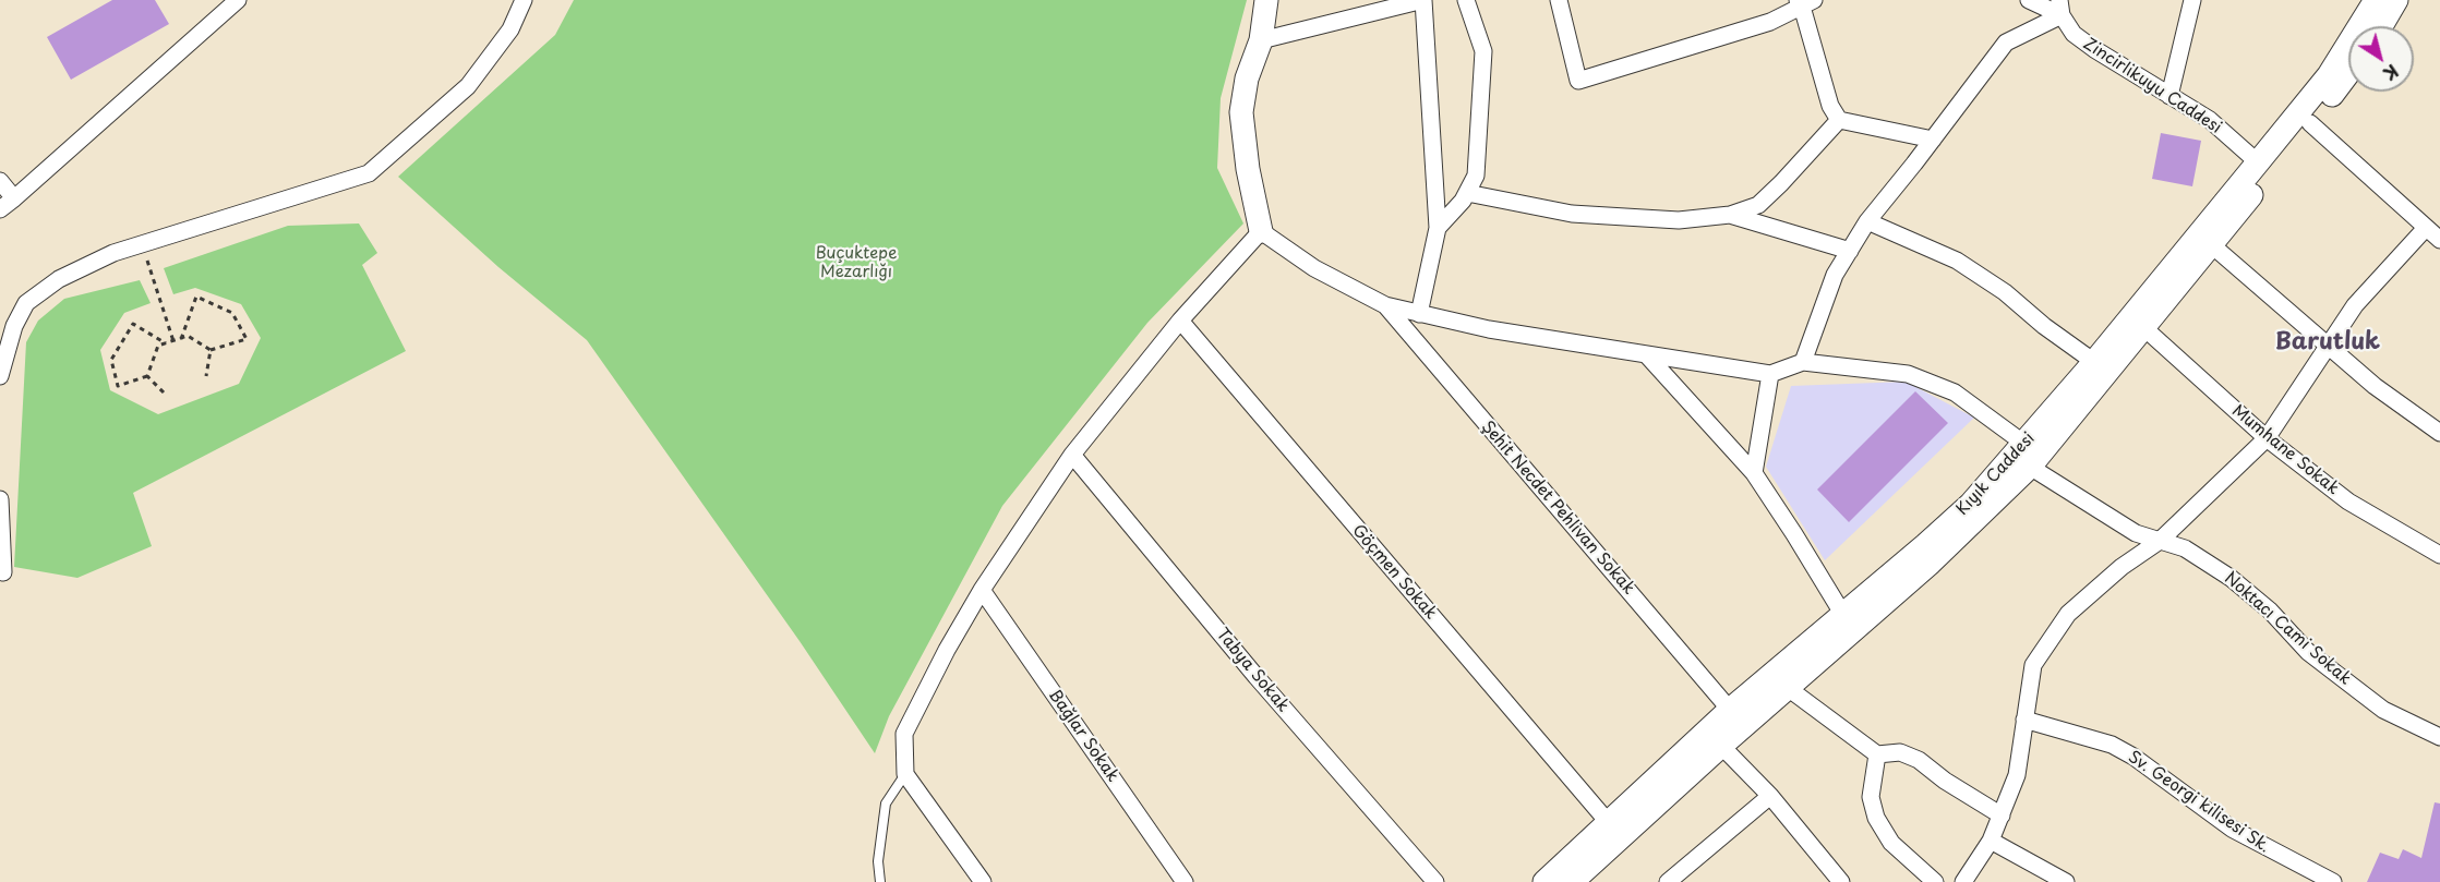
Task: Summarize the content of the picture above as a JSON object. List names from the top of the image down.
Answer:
{
  "streets": {
    "main road": ["Kıyık Caddesi"],
    "street": [
      "Zincirlikuyu Caddesi",
      "Mumhane Sokak",
      "Şehit Necdet Pehlivan Sokak",
      "Göçmen Sokak",
      "Noktacı Cami Sokak",
      "Tabya Sokak",
      "Bağlar Sokak",
      "Sv. Georgi kilisesi Sk."
    ]
  },
  "crossings": [
    ["Zincirlikuyu Caddesi", "Kıyık Caddesi"],
    ["Mumhane Sokak", "Kıyık Caddesi"],
    ["Kıyık Caddesi", "Şehit Necdet Pehlivan Sokak"],
    ["Kıyık Caddesi", "Göçmen Sokak"],
    ["Kıyık Caddesi", "Noktacı Cami Sokak"]
  ],
  "districts": ["Barutluk"],
  "parks": ["Buçuktepe Mezarlığı"],
  "north": "bottom right"
}
